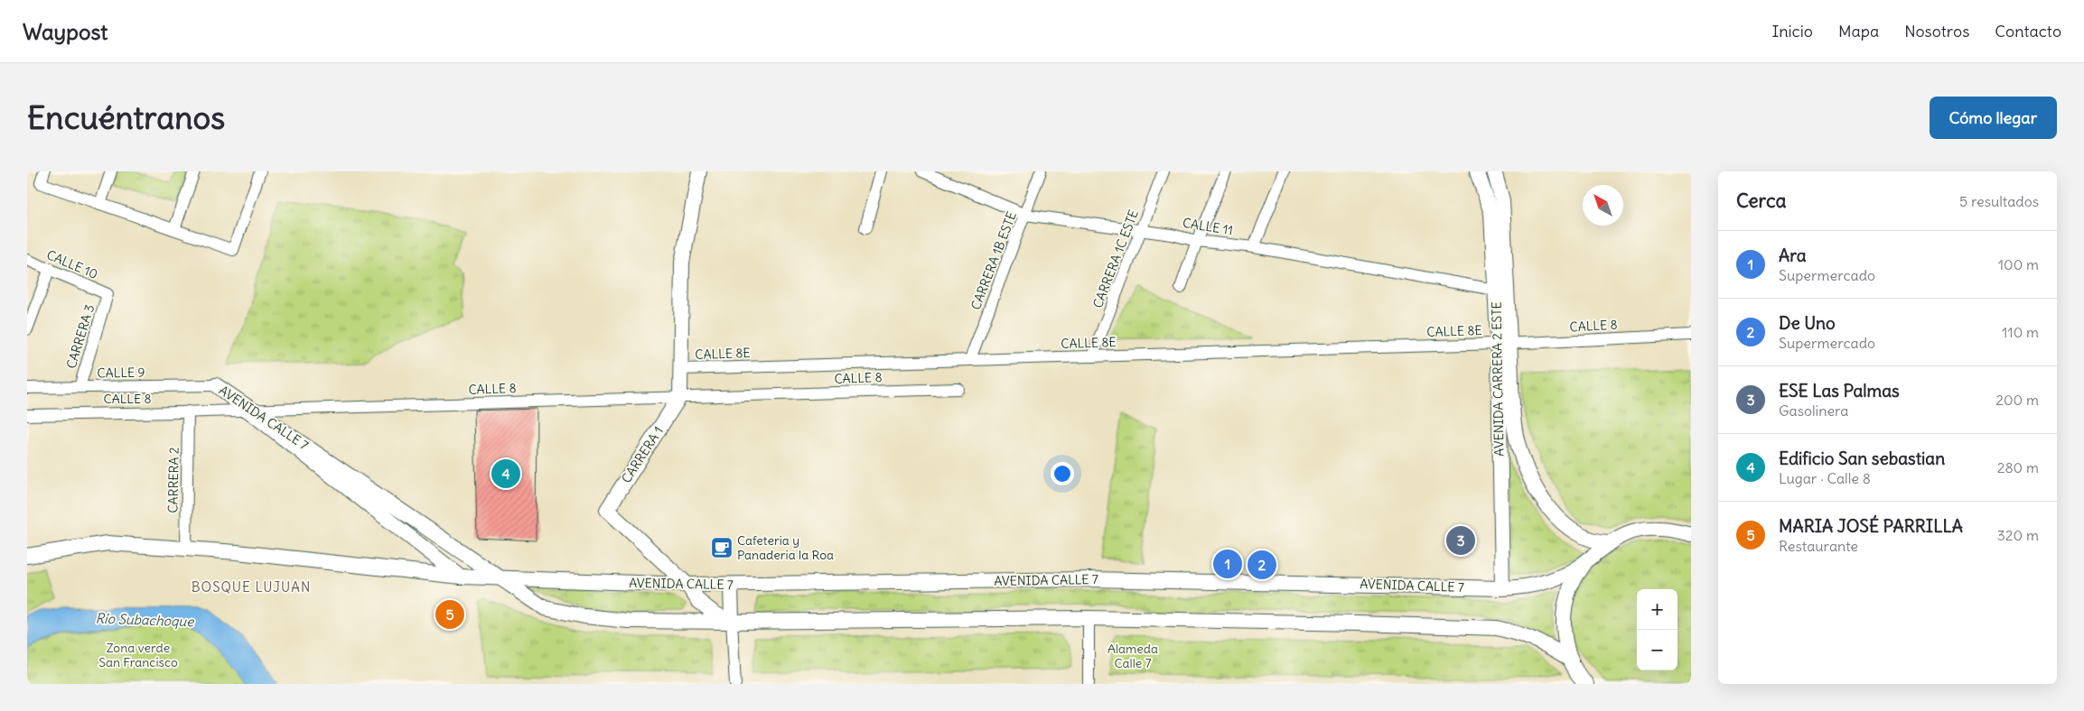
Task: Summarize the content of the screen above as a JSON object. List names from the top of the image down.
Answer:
{
  "streets": {
    "main road": ["AVENIDA CARRERA 2 ESTE", "AVENIDA CALLE 7", "CARRERA 1"],
    "street": [
      "CALLE 11",
      "CARRERA 1C ESTE",
      "CARRERA 1B ESTE",
      "CALLE 10",
      "CALLE 8",
      "CALLE 8E",
      "CARRERA 3",
      "CALLE 9",
      "CARRERA 2"
    ]
  },
  "crossings": [
    ["CALLE 11", "CARRERA 1C ESTE"],
    ["CALLE 11", "CARRERA 1B ESTE"],
    ["CALLE 11", "AVENIDA CARRERA 2 ESTE"],
    ["CARRERA 1C ESTE", "CALLE 8E"],
    ["CARRERA 1B ESTE", "CALLE 8E"],
    ["CALLE 10", "CARRERA 3"],
    ["CALLE 8", "CALLE 8E"],
    ["CALLE 8", "AVENIDA CARRERA 2 ESTE"],
    ["CALLE 8", "CARRERA 1"],
    ["CALLE 8", "CARRERA 2"],
    ["CALLE 8E", "AVENIDA CARRERA 2 ESTE"],
    ["CARRERA 3", "CALLE 9"],
    ["CALLE 9", "AVENIDA CALLE 7"],
    ["AVENIDA CARRERA 2 ESTE", "AVENIDA CALLE 7"],
    ["AVENIDA CALLE 7", "CARRERA 1"],
    ["AVENIDA CALLE 7", "CARRERA 2"]
  ],
  "districts": ["BOSQUE LUJUAN"],
  "water": ["Río Subachoque"],
  "parks": ["Zona verde San Francisco", "Alameda Calle 7"],
  "places": {
    "cafe": ["Cafeteria y Panaderia la Roa"]
  },
  "north": "top left",
  "page": {
    "header": "Waypost",
    "nav": [
      "Inicio",
      "Mapa",
      "Nosotros",
      "Contacto"
    ],
    "buttons": "Cómo llegar",
    "title": "Encuéntranos",
    "heading": ["Cerca", "5 resultados"],
    "list": [
      {
        "mark": "1",
        "name": "Ara",
        "note": "Supermercado",
        "value": "100 m"
      },
      {
        "mark": "2",
        "name": "De Uno",
        "note": "Supermercado",
        "value": "110 m"
      },
      {
        "mark": "3",
        "name": "ESE Las Palmas",
        "note": "Gasolinera",
        "value": "200 m"
      },
      {
        "mark": "4",
        "name": "Edificio San sebastian",
        "note": "Lugar · Calle 8",
        "value": "280 m"
      },
      {
        "mark": "5",
        "name": "MARIA JOSÉ PARRILLA",
        "note": "Restaurante",
        "value": "320 m"
      }
    ],
    "pins": [
      "4",
      "3",
      "1",
      "2",
      "5"
    ],
    "map_buttons": ["+", "−"]
  }
}
